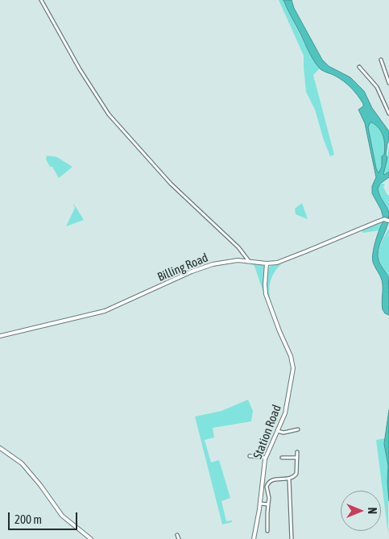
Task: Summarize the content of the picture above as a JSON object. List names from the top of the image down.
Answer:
{
  "streets": {
    "street": ["Billing Road", "Station Road"]
  },
  "crossings": [
    ["Billing Road", "Station Road"]
  ],
  "scale_bar": "200 m",
  "north": "right"
}
